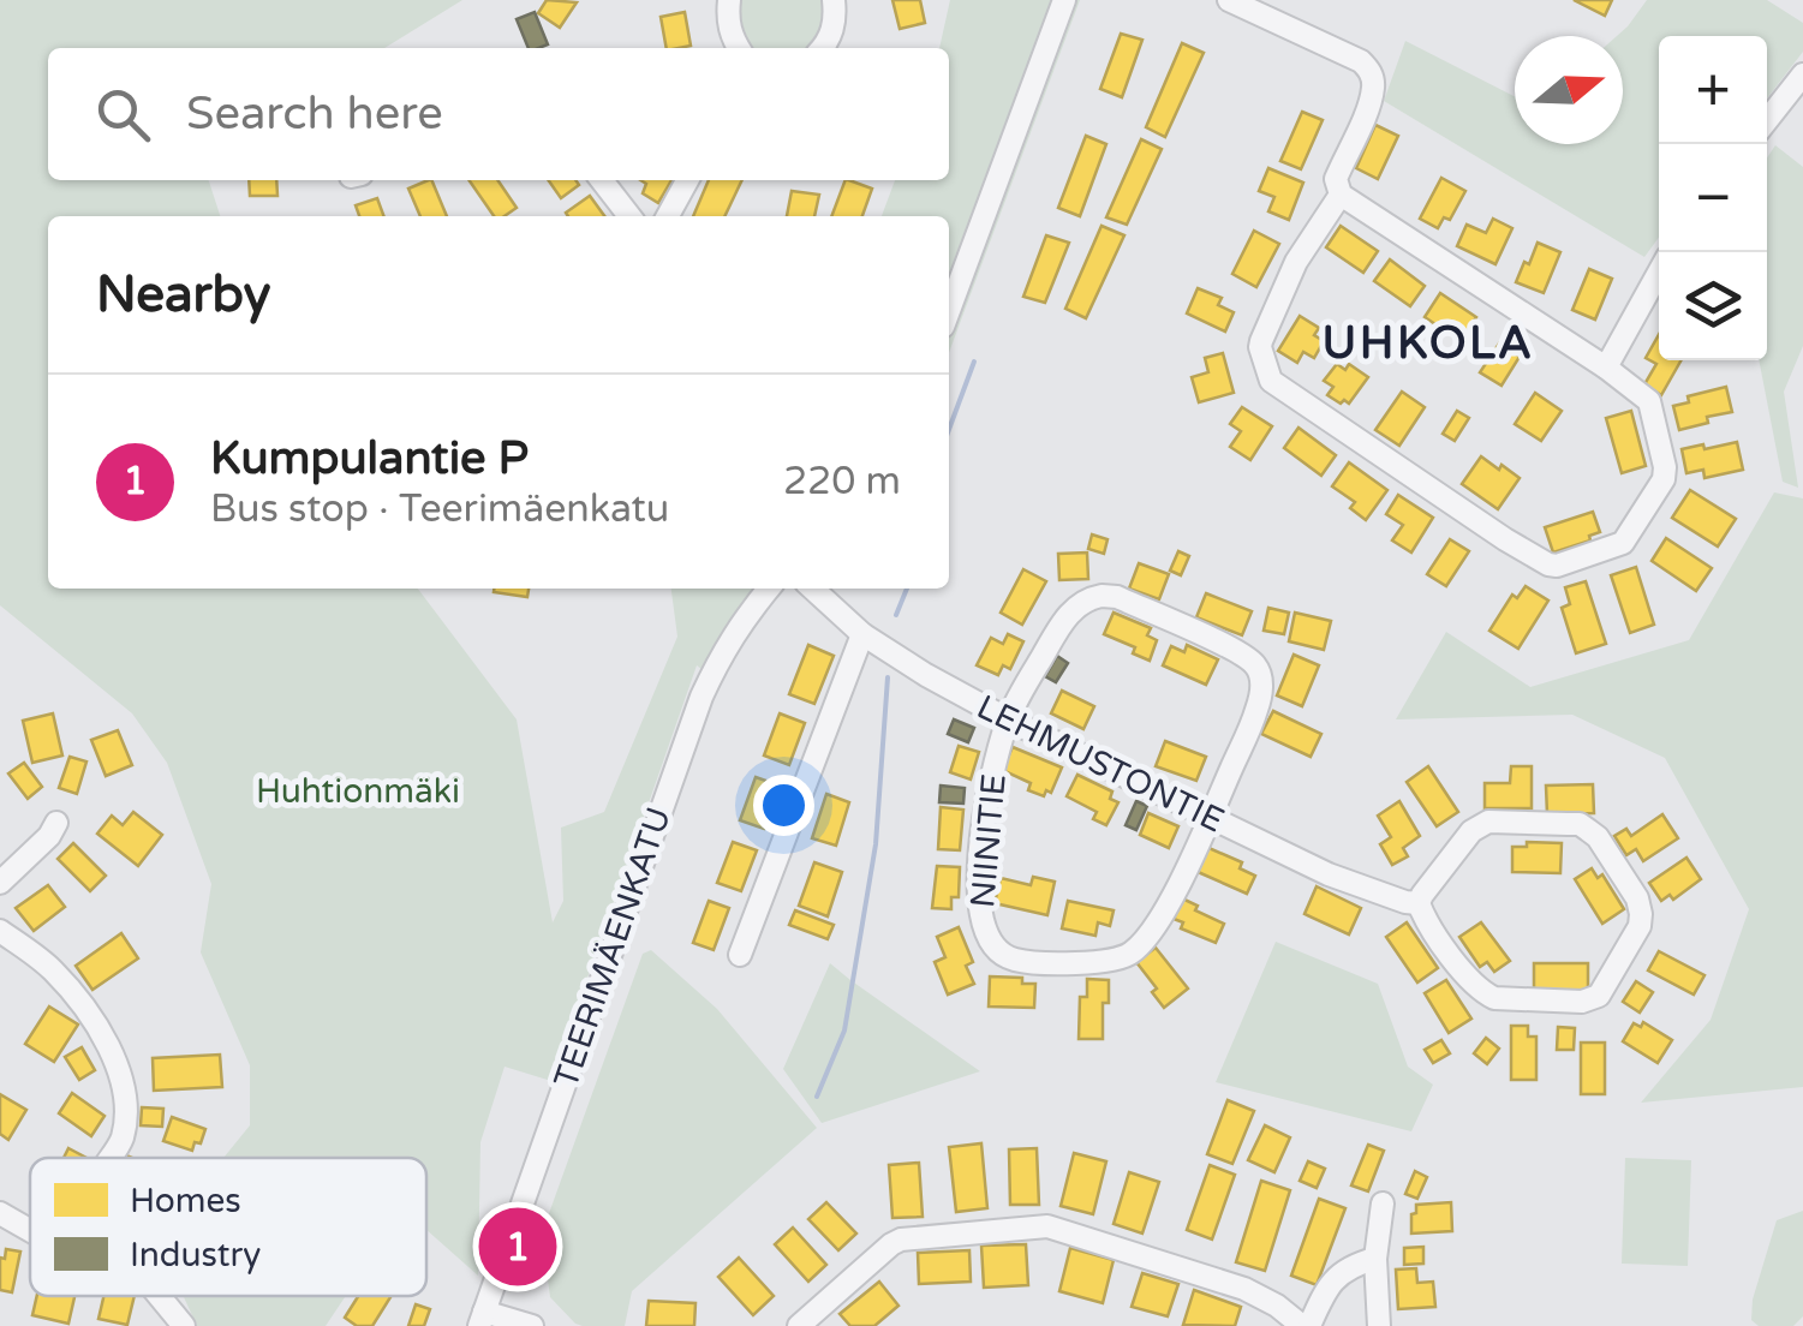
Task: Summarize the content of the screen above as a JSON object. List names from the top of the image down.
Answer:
{
  "streets": {
    "street": ["LEHMUSTONTIE", "NIINITIE", "TEERIMÄENKATU"]
  },
  "crossings": [
    ["LEHMUSTONTIE", "NIINITIE"]
  ],
  "districts": ["UHKOLA"],
  "parks": ["Huhtionmäki"],
  "legend": ["Homes", "Industry"],
  "north": "right",
  "page": {
    "map_buttons": ["+", "−"],
    "search": "Search here",
    "heading": "Nearby",
    "list": [
      {
        "mark": "1",
        "name": "Kumpulantie P",
        "note": "Bus stop · Teerimäenkatu",
        "value": "220 m"
      }
    ],
    "pins": "1"
  }
}
